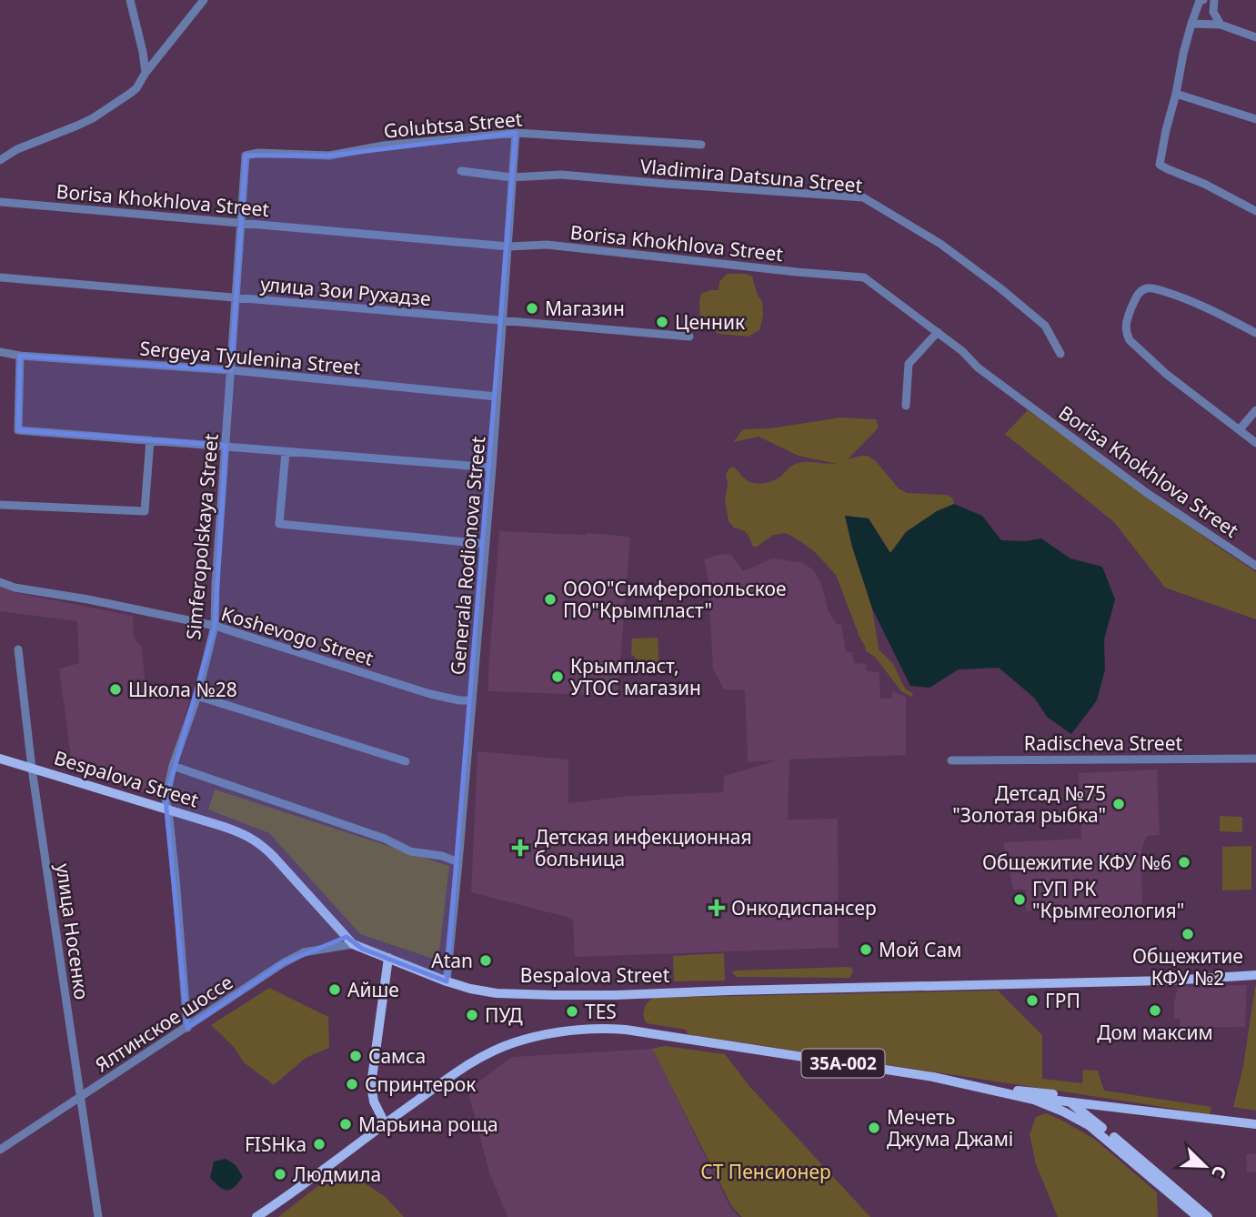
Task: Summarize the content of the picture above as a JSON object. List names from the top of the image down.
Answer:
{
  "streets": {
    "main road": ["Bespalova Street", "35А-002"],
    "street": [
      "Golubtsa Street",
      "Vladimira Datsuna Street",
      "Borisa Khokhlova Street",
      "улица Зои Рухадзе",
      "Sergeya Tyulenina Street",
      "Simferopolskaya Street",
      "Generala Rodionova Street",
      "Koshevogo Street",
      "Radischeva Street",
      "улица Носенко",
      "Ялтинское шоссе"
    ]
  },
  "crossings": [
    ["Golubtsa Street", "Simferopolskaya Street"],
    ["Golubtsa Street", "Generala Rodionova Street"],
    ["Vladimira Datsuna Street", "Generala Rodionova Street"],
    ["Borisa Khokhlova Street", "Simferopolskaya Street"],
    ["Borisa Khokhlova Street", "Generala Rodionova Street"],
    ["улица Зои Рухадзе", "Simferopolskaya Street"],
    ["улица Зои Рухадзе", "Generala Rodionova Street"],
    ["Sergeya Tyulenina Street", "Simferopolskaya Street"],
    ["Sergeya Tyulenina Street", "Generala Rodionova Street"],
    ["Simferopolskaya Street", "Koshevogo Street"],
    ["Simferopolskaya Street", "Bespalova Street"],
    ["Simferopolskaya Street", "Ялтинское шоссе"],
    ["Generala Rodionova Street", "Koshevogo Street"],
    ["Generala Rodionova Street", "Bespalova Street"],
    ["Bespalova Street", "улица Носенко"],
    ["Bespalova Street", "Ялтинское шоссе"],
    ["улица Носенко", "Ялтинское шоссе"]
  ],
  "parks": ["СТ Пенсионер"],
  "places": {
    "other": [
      "Магазин",
      "Ценник",
      "ООО\"Симферопольское ПО\"Крымпласт\"",
      "Крымпласт, УТОС магазин",
      "Школа №28",
      "Детсад №75 \"Золотая рыбка\"",
      "Общежитие КФУ №6",
      "ГУП РК \"Крымгеология\"",
      "Общежитие КФУ №2",
      "Мой Сам",
      "Atan",
      "Айше",
      "ГРП",
      "Дом максим",
      "TES",
      "ПУД",
      "Самса",
      "Спринтерок",
      "Марьина роща",
      "Мечеть Джума Джамі",
      "FISHka",
      "Людмила"
    ],
    "health": ["Детская инфекционная больница", "Онкодиспансер"]
  },
  "north": "bottom right"
}
